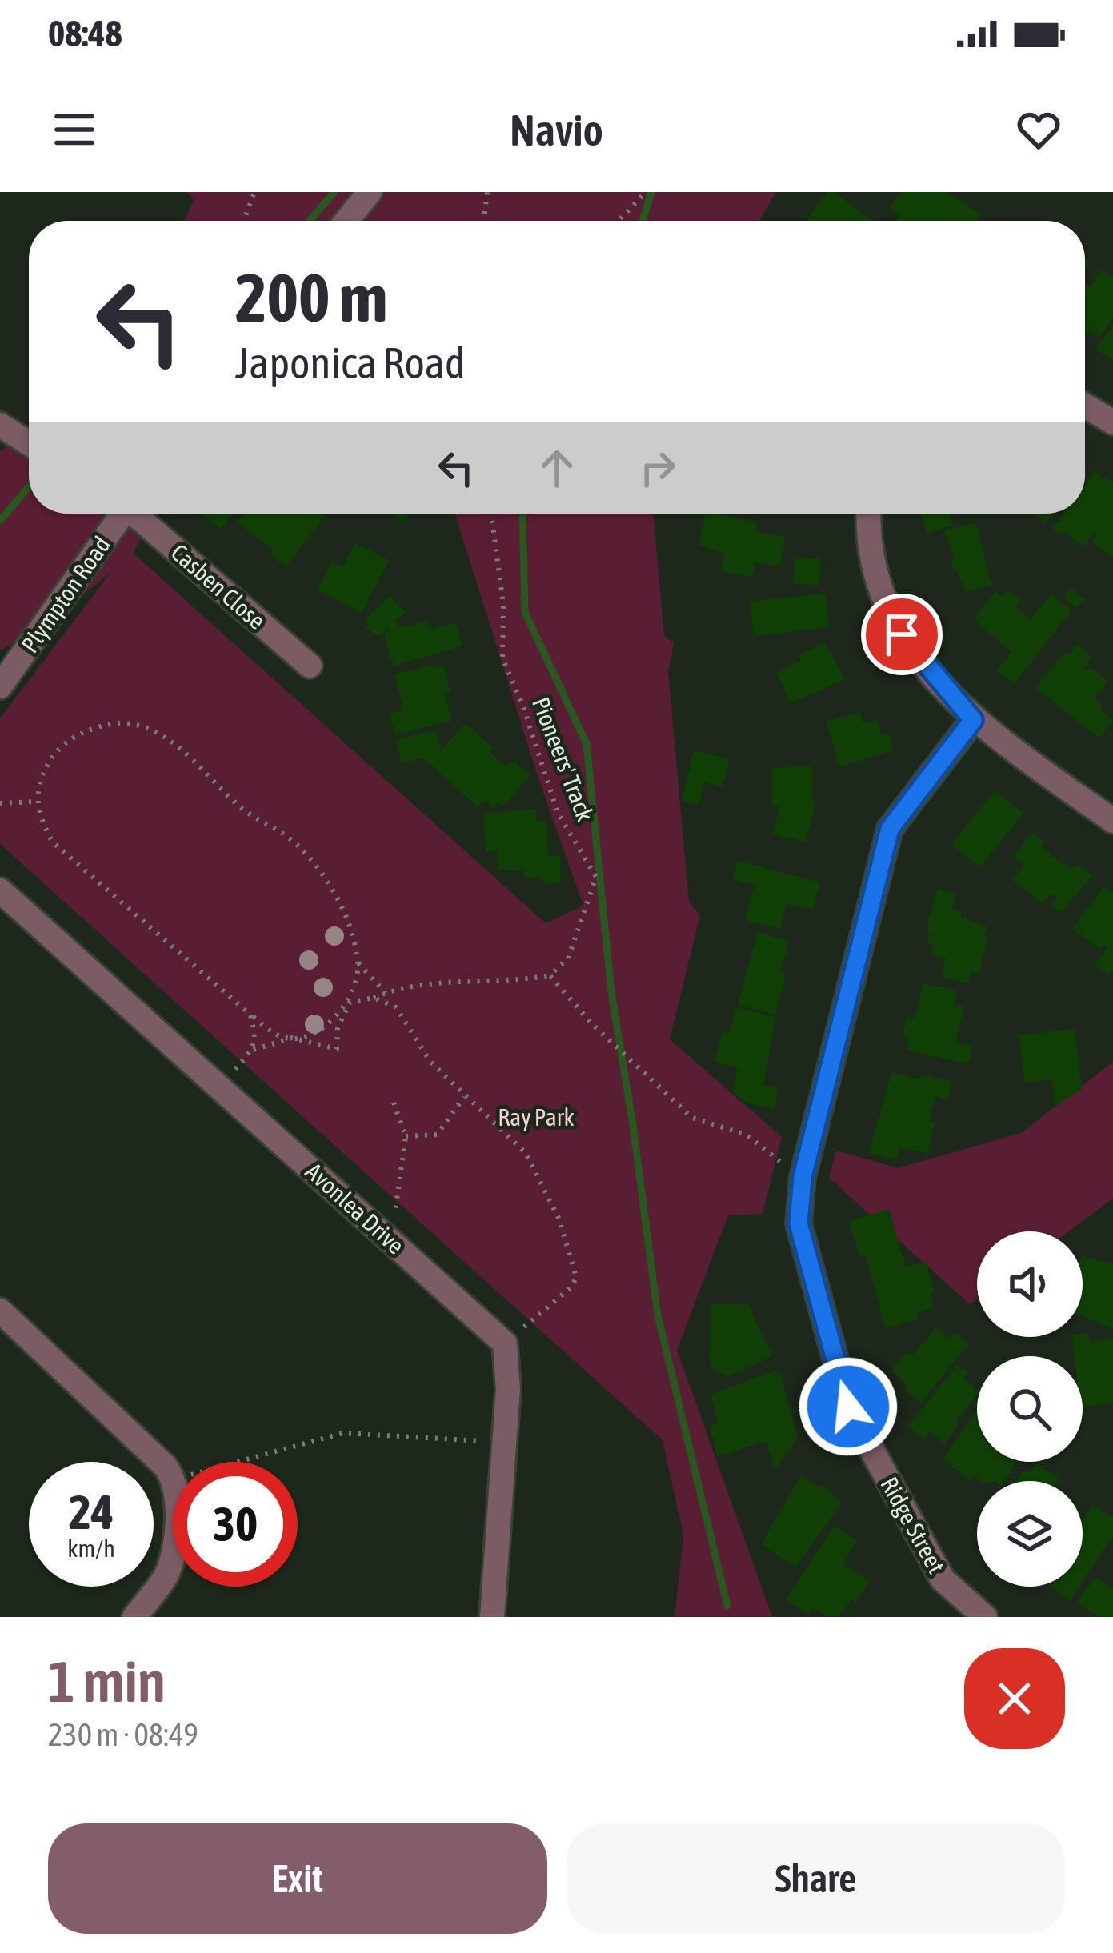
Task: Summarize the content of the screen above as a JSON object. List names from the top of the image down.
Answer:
{
  "streets": {
    "street": [
      "Casben Close",
      "Plympton Road",
      "Avonlea Drive",
      "Ridge Street"
    ],
    "path": ["Pioneers' Track"]
  },
  "parks": ["Ray Park"],
  "page": {
    "status": "08:48",
    "header": "Navio",
    "turn": ["200 m", "Japonica Road"],
    "speed": "24 km/h",
    "limit": "30",
    "heading": ["1 min", "230 m · 08:49"],
    "buttons": ["Exit", "Share"]
  }
}
